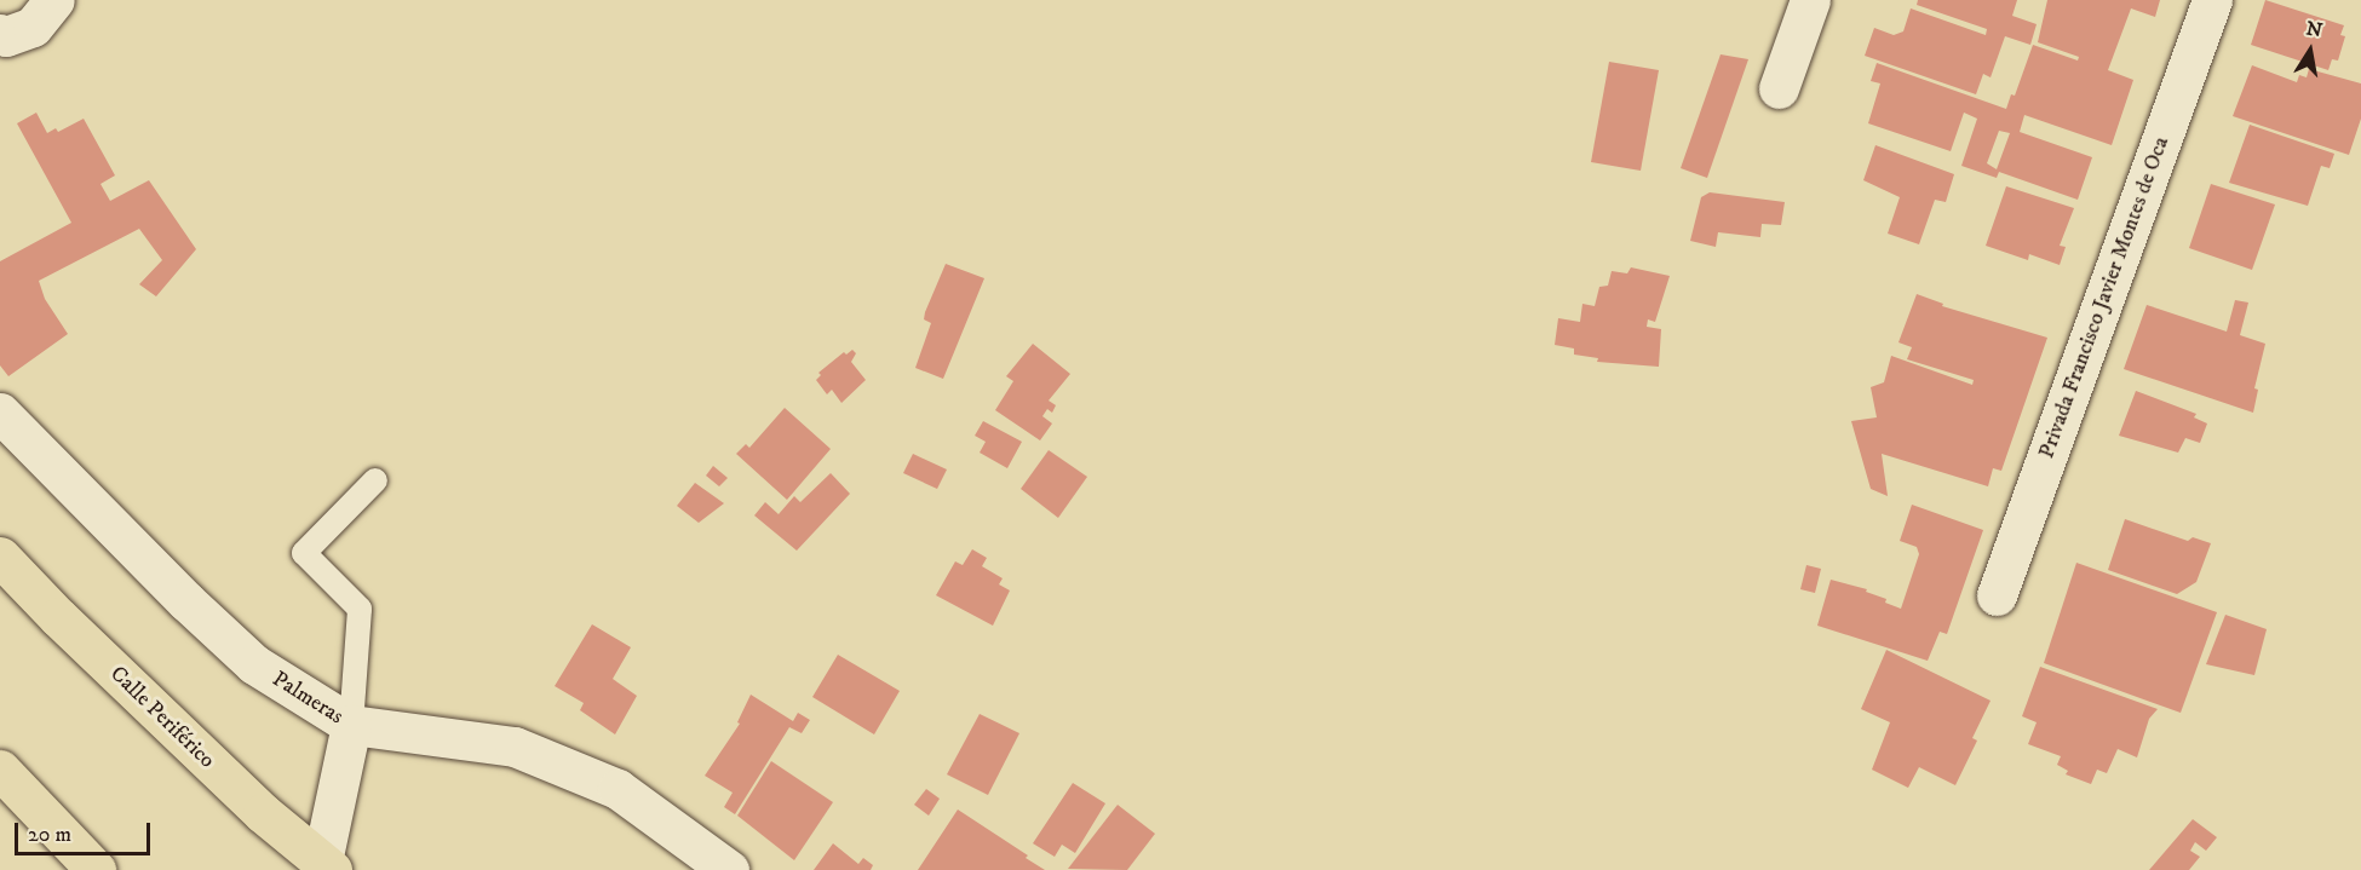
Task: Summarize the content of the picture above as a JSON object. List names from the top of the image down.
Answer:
{
  "streets": {
    "highway": ["Calle Periférico"],
    "street": ["Privada Francisco Javier Montes de Oca", "Palmeras"]
  },
  "scale_bar": "20 m",
  "north": "top"
}
